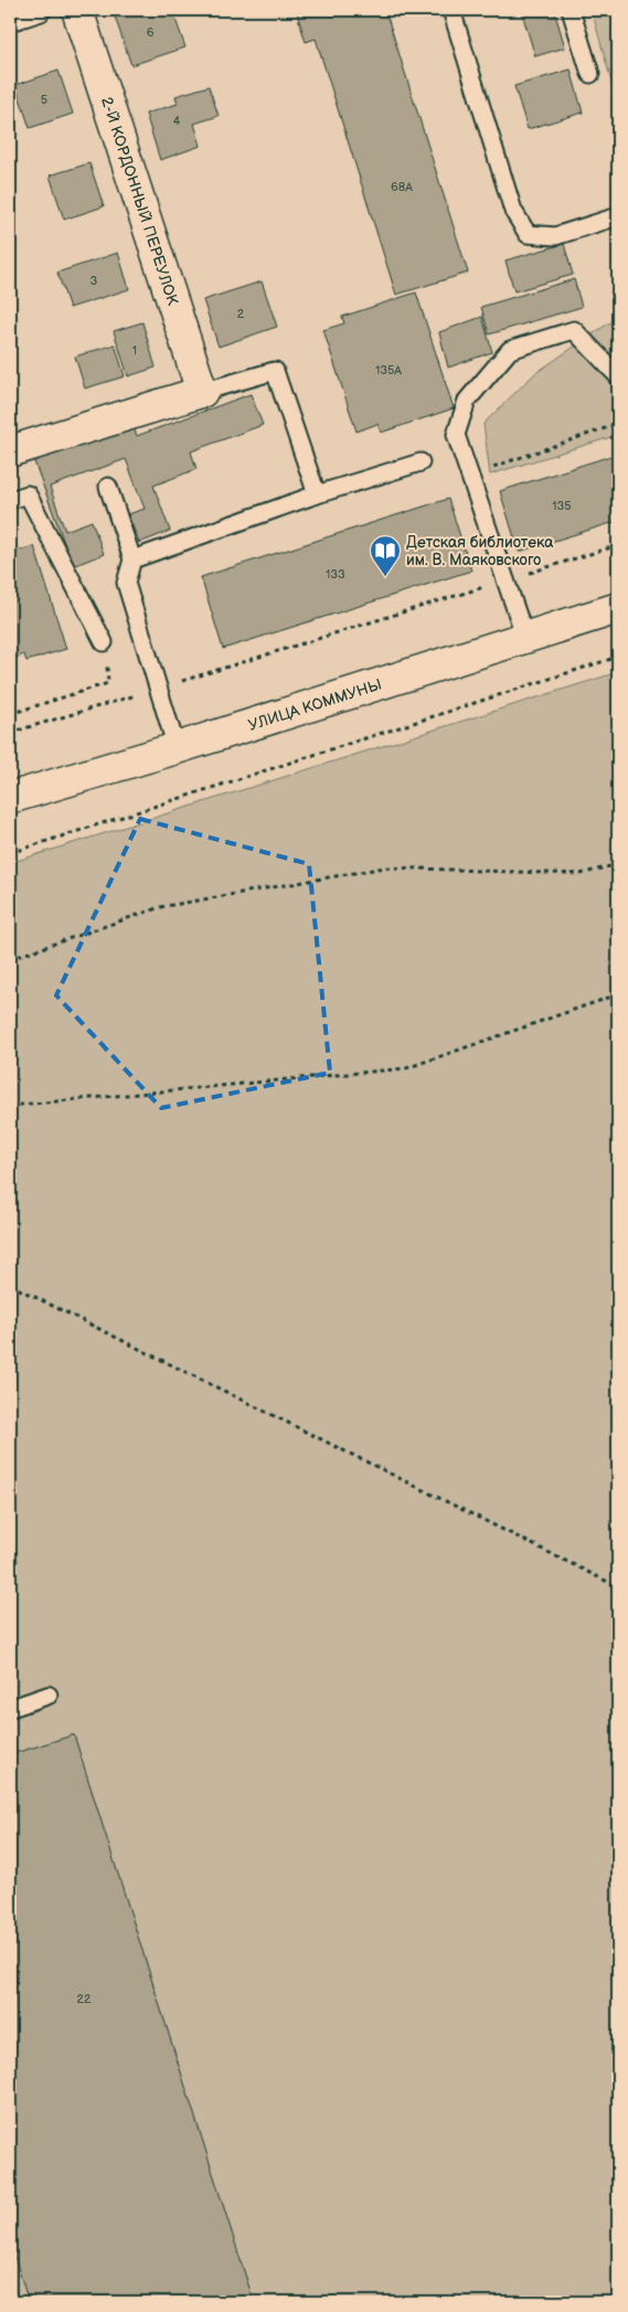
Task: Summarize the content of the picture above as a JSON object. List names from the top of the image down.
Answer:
{
  "streets": {
    "street": ["2-Й КОРДОННЫЙ ПЕРЕУЛОК", "УЛИЦА КОММУНЫ"]
  },
  "places": {
    "library": ["Детская библиотека им. В. Маяковского"]
  },
  "house_numbers": [
    "6",
    "5",
    "4",
    "68А",
    "3",
    "2",
    "1",
    "135А",
    "135",
    "133",
    "22"
  ]
}
